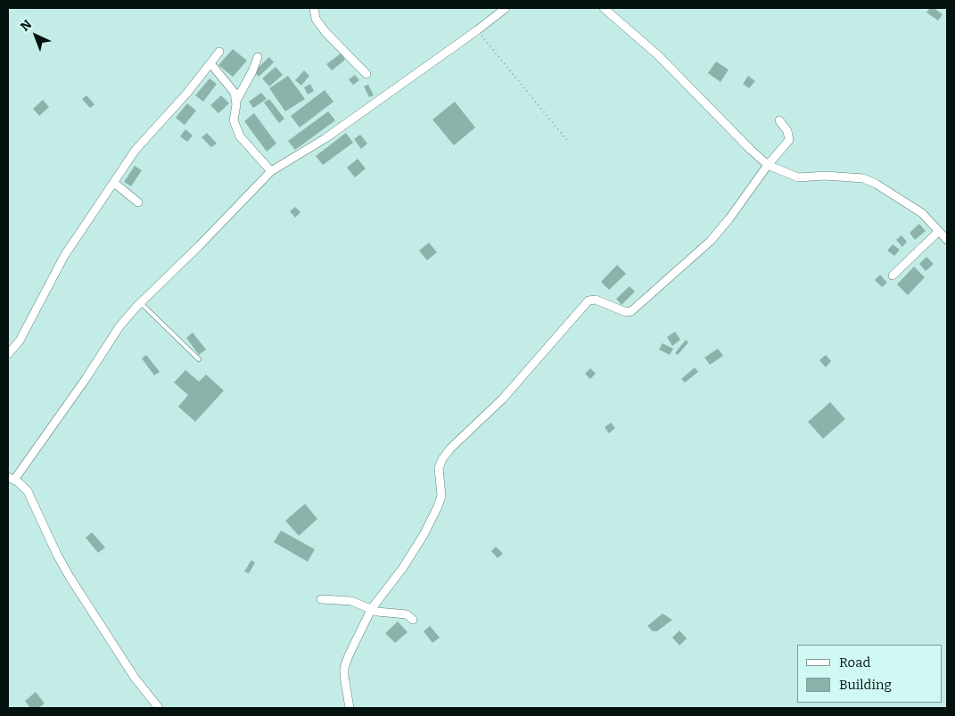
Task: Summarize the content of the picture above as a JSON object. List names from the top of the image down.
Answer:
{
  "legend": ["Road", "Building"],
  "north": "top left"
}
